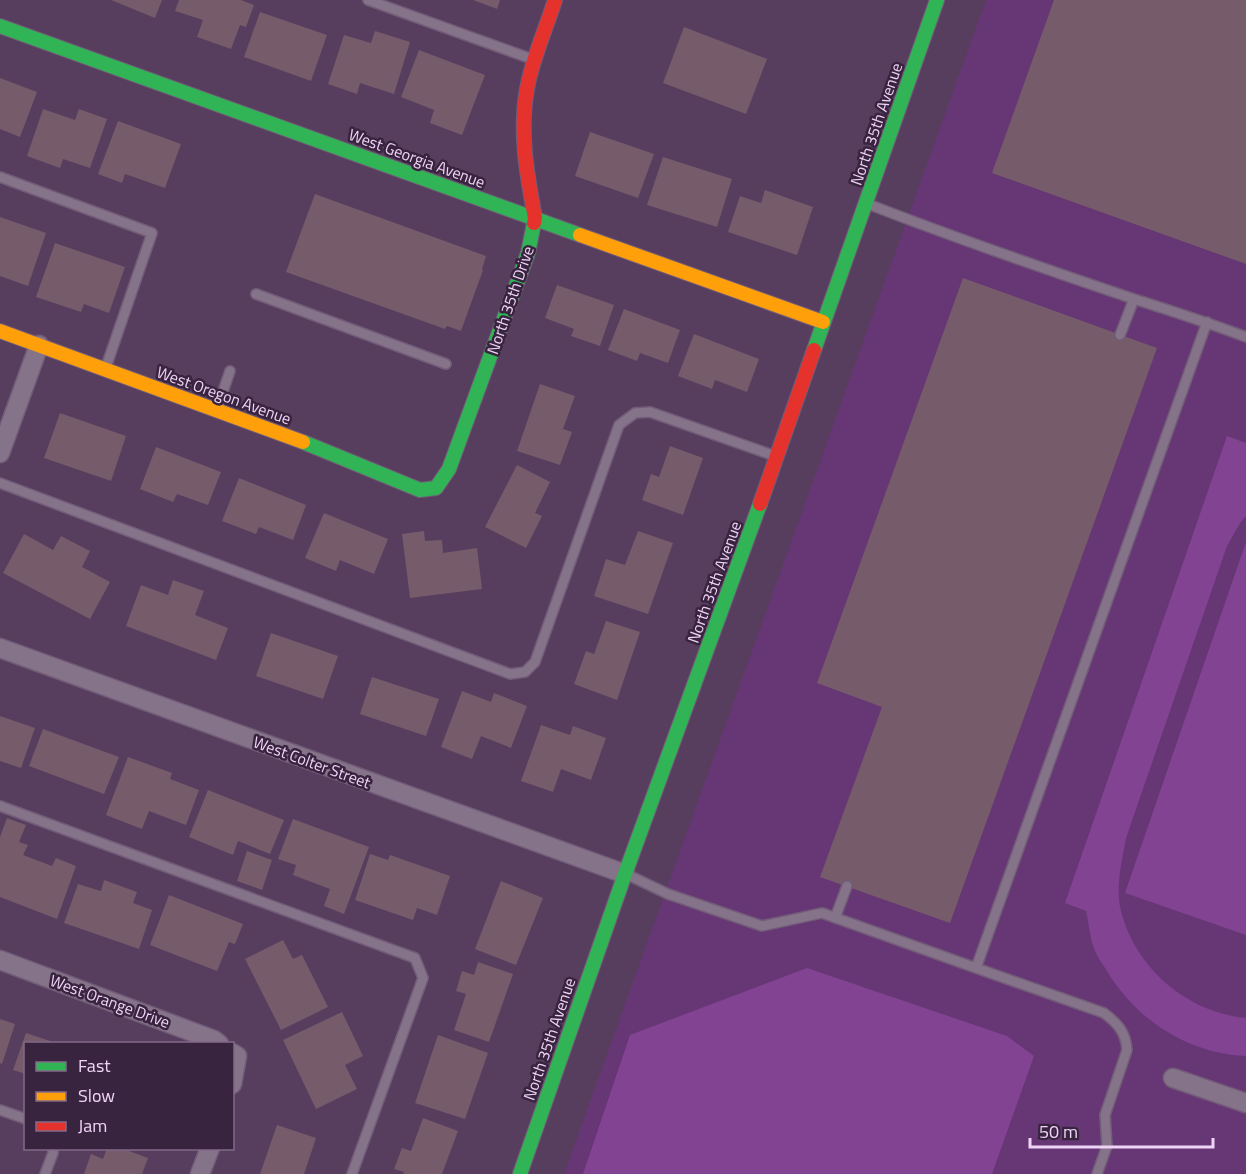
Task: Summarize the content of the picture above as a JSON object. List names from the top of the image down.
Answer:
{
  "streets": {
    "street": [
      "North 35th Avenue",
      "West Georgia Avenue",
      "North 35th Drive",
      "West Oregon Avenue",
      "West Colter Street",
      "West Orange Drive"
    ]
  },
  "crossings": [
    ["North 35th Avenue", "West Georgia Avenue"],
    ["North 35th Avenue", "West Colter Street"],
    ["West Georgia Avenue", "North 35th Drive"],
    ["North 35th Drive", "West Oregon Avenue"]
  ],
  "legend": ["Fast", "Slow", "Jam"],
  "scale_bar": "50 m"
}
